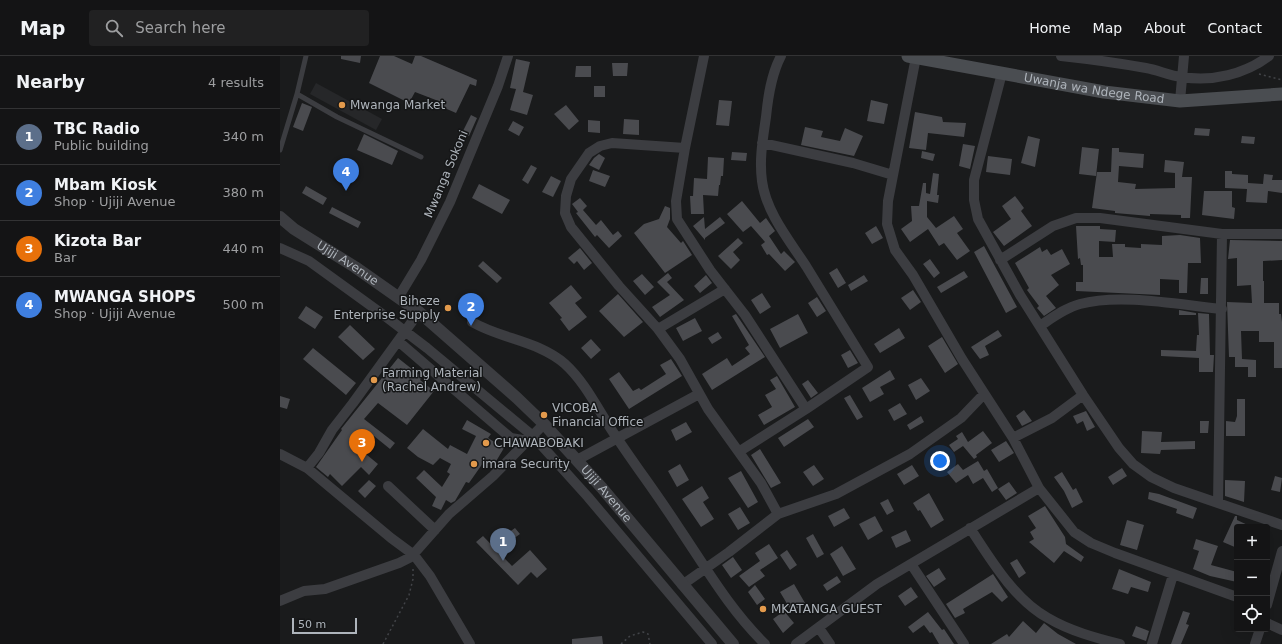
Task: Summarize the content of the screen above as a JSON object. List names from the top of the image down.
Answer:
{
  "streets": {
    "main road": ["Uwanja wa Ndege Road"],
    "street": ["Mwanga Sokoni", "Ujiji Avenue"]
  },
  "crossings": [
    ["Mwanga Sokoni", "Ujiji Avenue"]
  ],
  "places": [
    "Mwanga Market",
    "Biheze Enterprise Supply",
    "Farming Material (Rachel Andrew)",
    "VICOBA Financial Office",
    "CHAWABOBAKI",
    "imara Security",
    "MKATANGA GUEST"
  ],
  "scale_bar": "50 m",
  "page": {
    "header": "Map",
    "search": "Search here",
    "nav": [
      "Home",
      "Map",
      "About",
      "Contact"
    ],
    "heading": ["Nearby", "4 results"],
    "list": [
      {
        "mark": "1",
        "name": "TBC Radio",
        "note": "Public building",
        "value": "340 m"
      },
      {
        "mark": "2",
        "name": "Mbam Kiosk",
        "note": "Shop · Ujiji Avenue",
        "value": "380 m"
      },
      {
        "mark": "3",
        "name": "Kizota Bar",
        "note": "Bar",
        "value": "440 m"
      },
      {
        "mark": "4",
        "name": "MWANGA SHOPS",
        "note": "Shop · Ujiji Avenue",
        "value": "500 m"
      }
    ],
    "pins": [
      "4",
      "2",
      "3",
      "1"
    ],
    "map_buttons": ["+", "−"],
    "scale": "50 m"
  }
}
